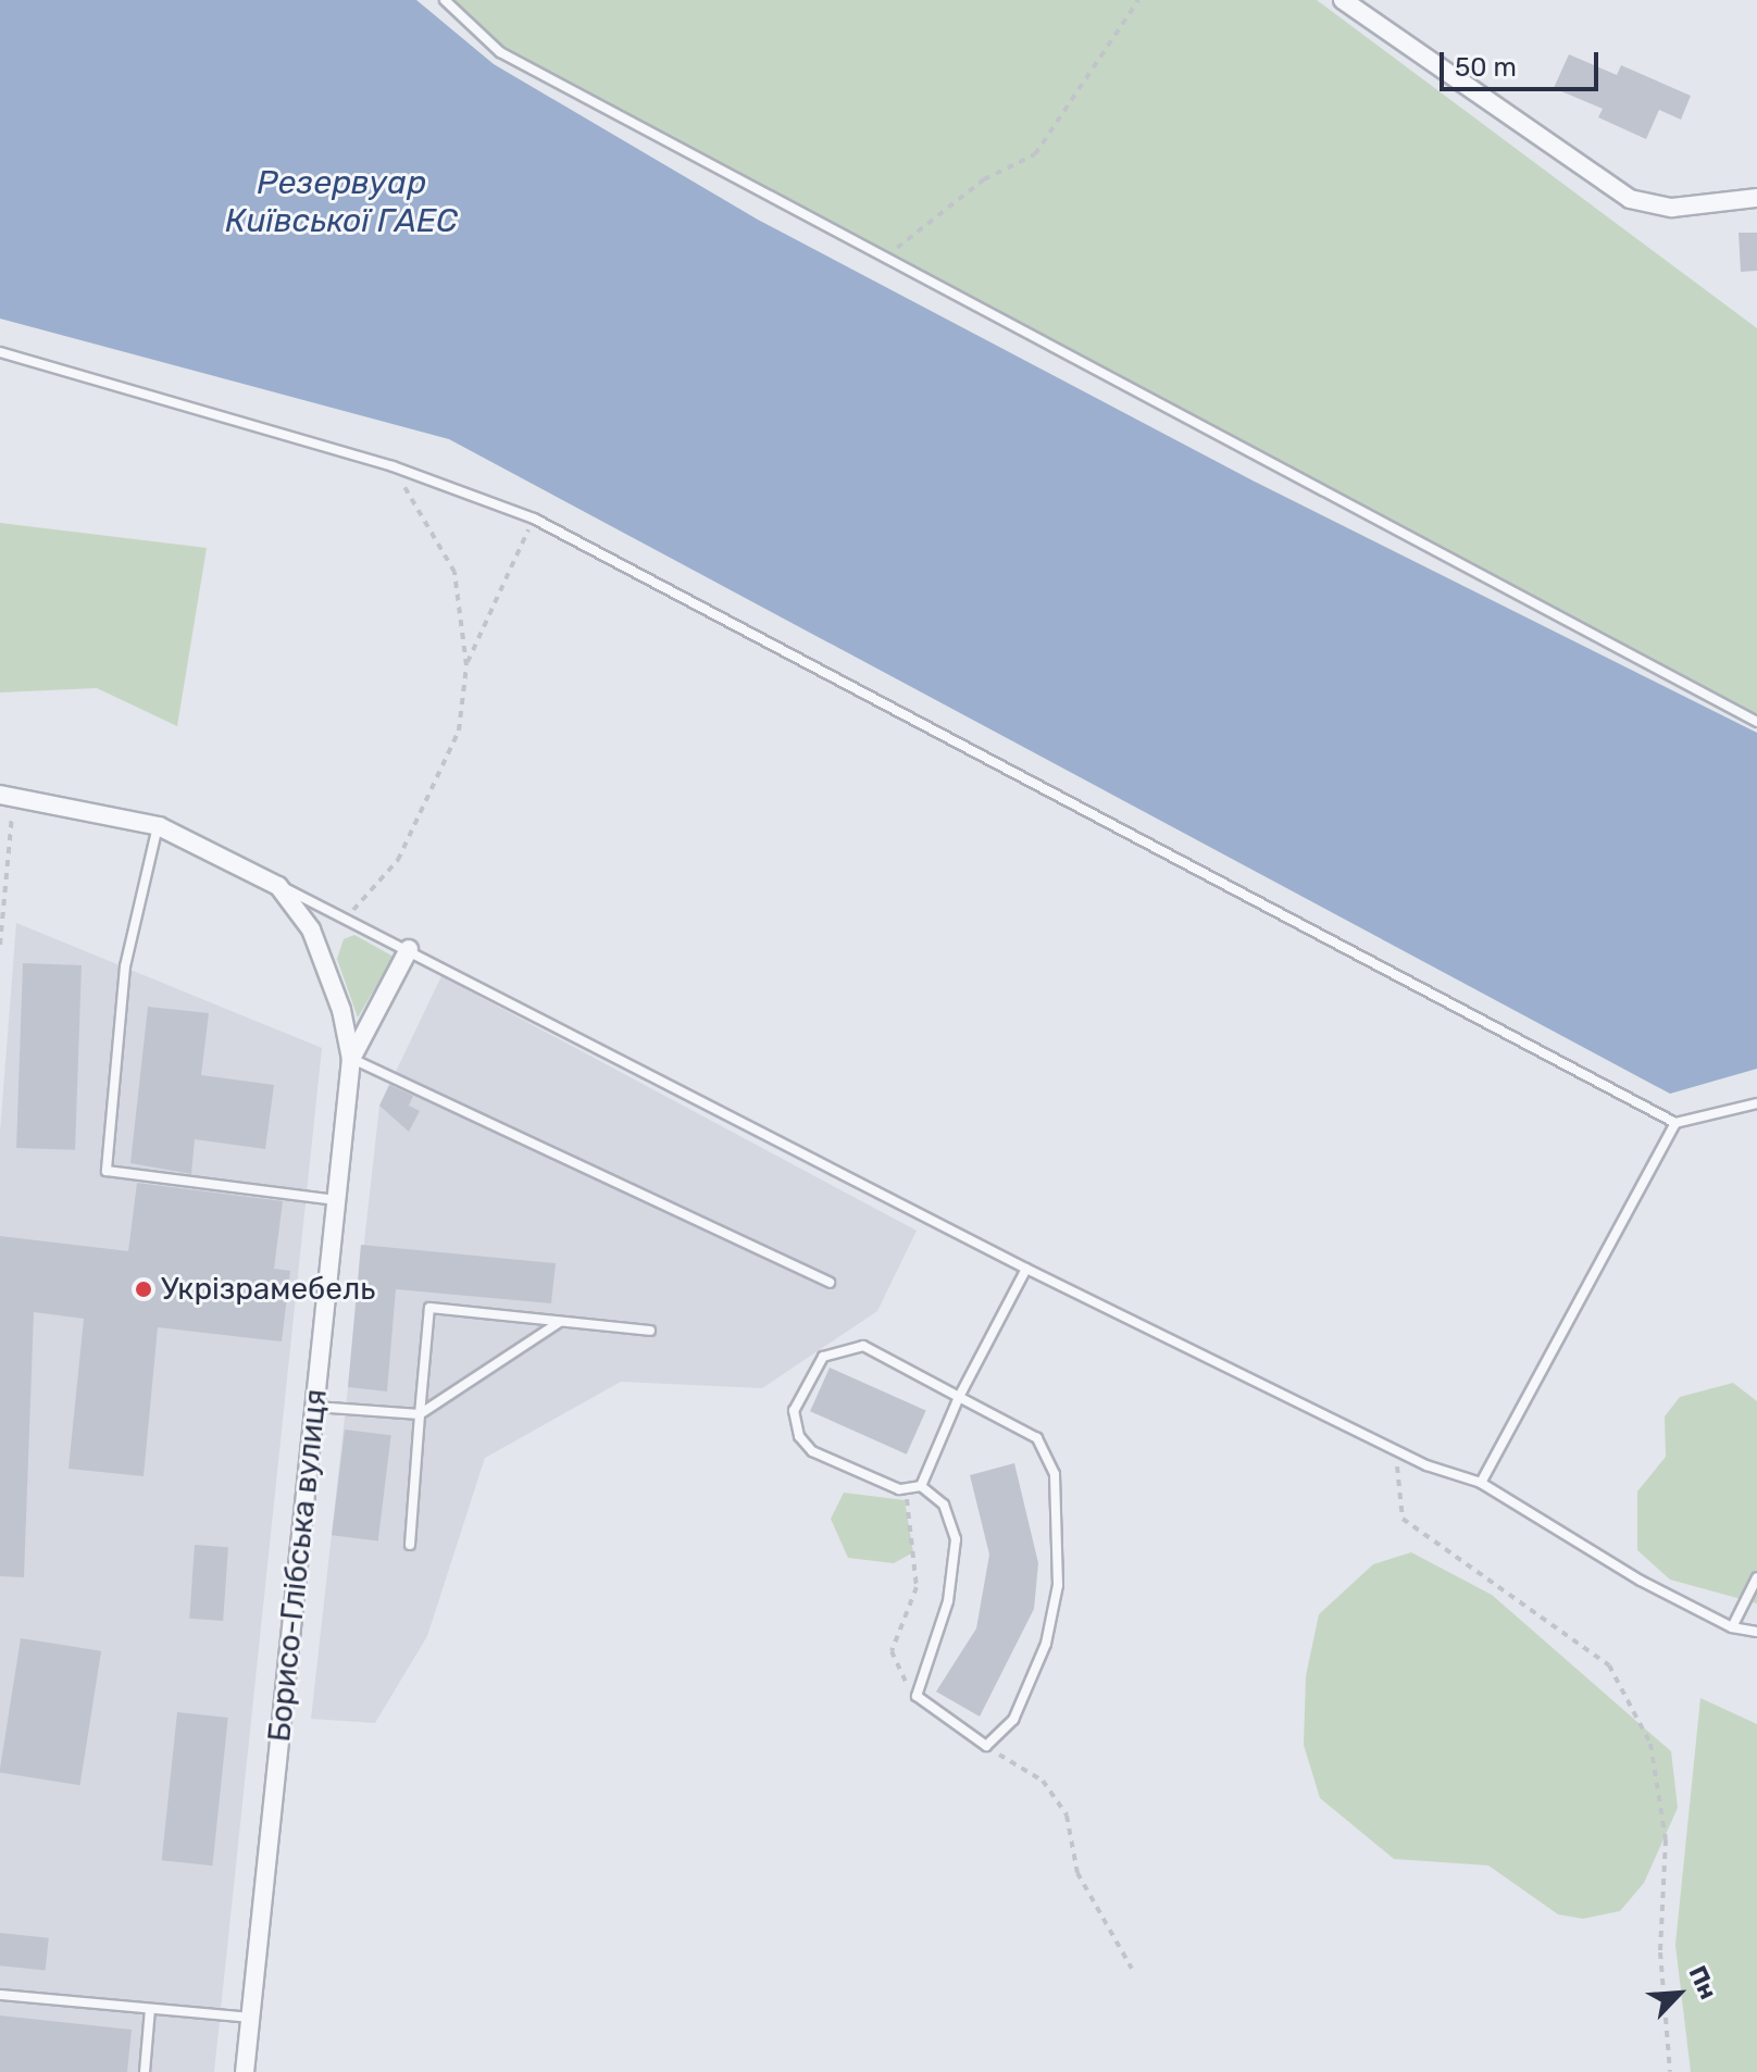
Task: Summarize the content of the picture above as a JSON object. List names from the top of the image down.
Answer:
{
  "streets": {
    "street": ["Борисо-Глібська вулиця"]
  },
  "water": ["Резервуар Київської ГАЕС"],
  "places": ["Укрізрамебель"],
  "scale_bar": "50 m",
  "north": "top right"
}
